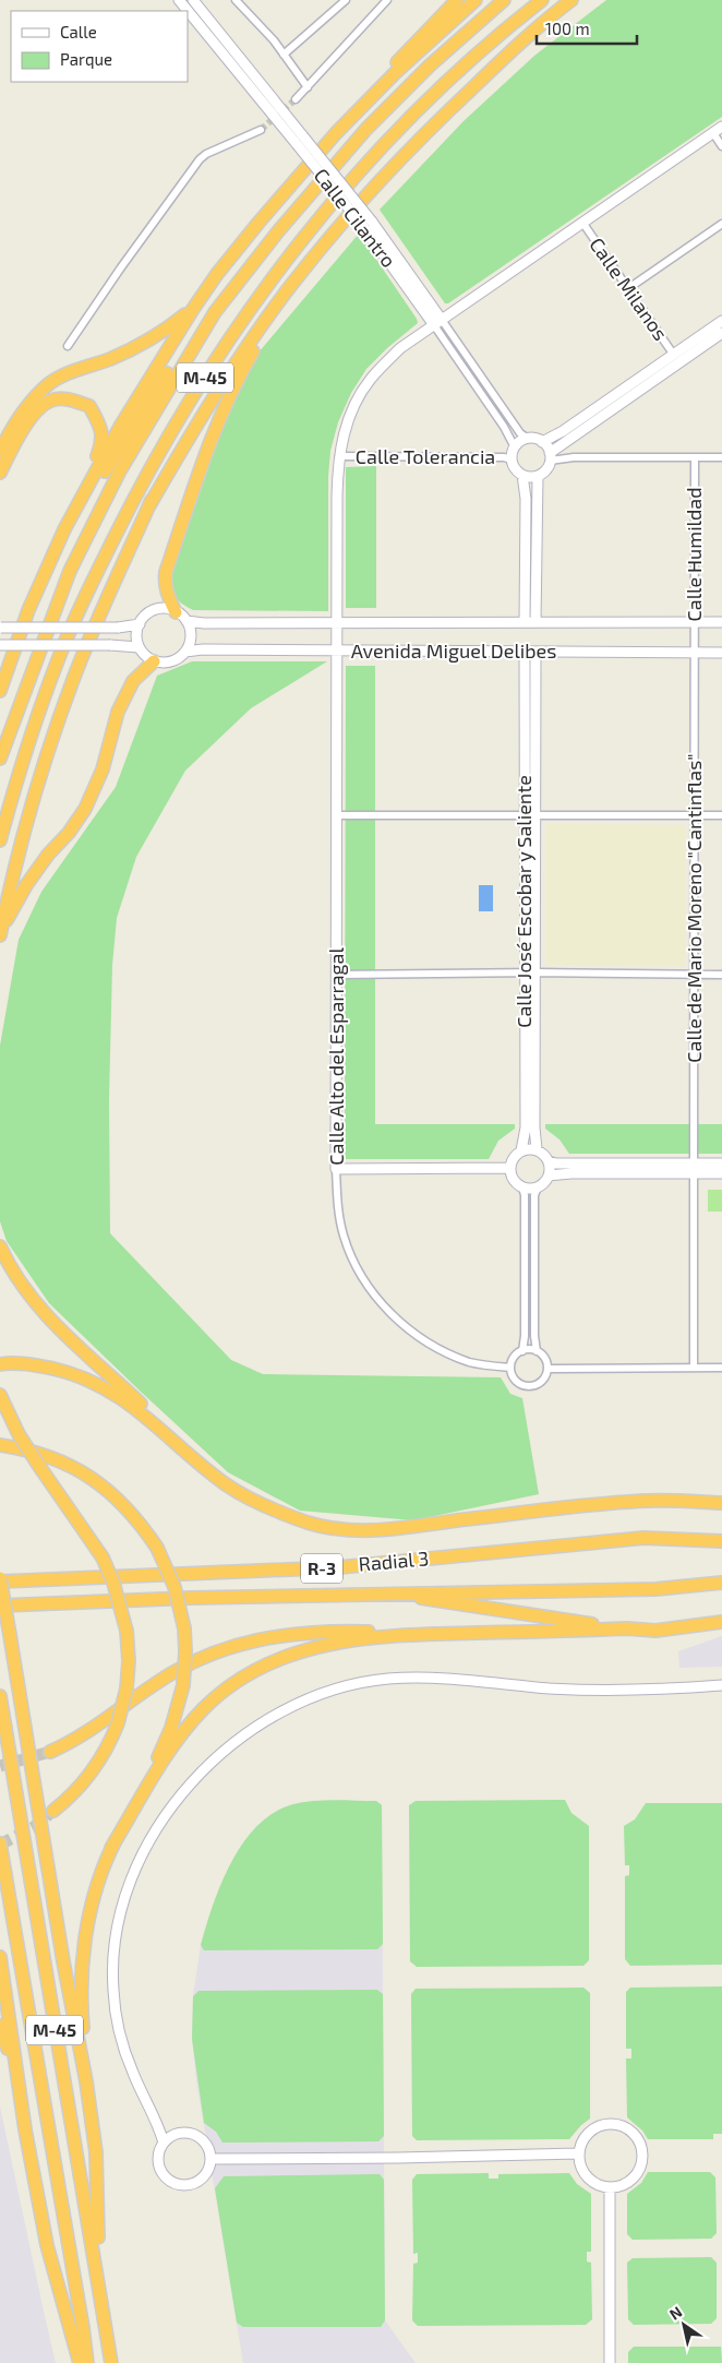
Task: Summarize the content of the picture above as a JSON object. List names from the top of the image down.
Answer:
{
  "streets": {
    "highway": ["M-45", "Radial 3", "R-3"],
    "street": [
      "Calle Cilantro",
      "Calle Milanos",
      "Calle Tolerancia",
      "Calle Humildad",
      "Avenida Miguel Delibes",
      "Calle José Escobar y Saliente",
      "Calle de Mario Moreno \"Cantinflas\"",
      "Calle Alto del Esparragal"
    ]
  },
  "crossings": [
    ["Calle Cilantro", "Calle Tolerancia"],
    ["Calle Cilantro", "Calle Alto del Esparragal"],
    ["Calle Milanos", "Calle Alto del Esparragal"],
    ["Calle Tolerancia", "Calle Alto del Esparragal"],
    ["Calle Humildad", "Avenida Miguel Delibes"],
    ["Calle Humildad", "Calle de Mario Moreno \"Cantinflas\""],
    ["Avenida Miguel Delibes", "Calle José Escobar y Saliente"],
    ["Avenida Miguel Delibes", "Calle de Mario Moreno \"Cantinflas\""],
    ["Avenida Miguel Delibes", "Calle Alto del Esparragal"]
  ],
  "legend": ["Calle", "Parque"],
  "scale_bar": "100 m",
  "north": "top left"
}
